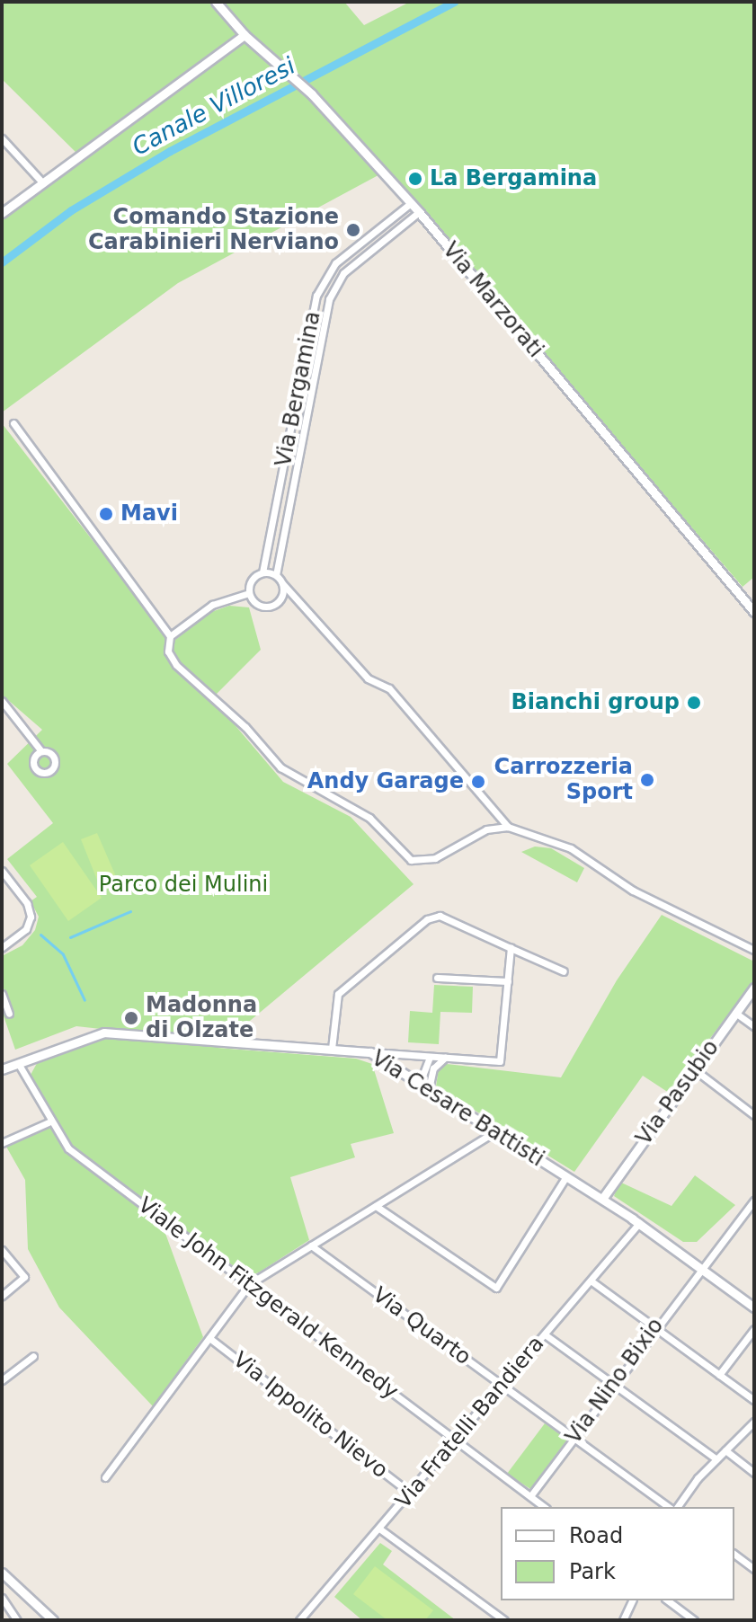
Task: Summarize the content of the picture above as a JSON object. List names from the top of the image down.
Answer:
{
  "streets": {
    "street": [
      "Via Marzorati",
      "Via Bergamina",
      "Via Pasubio",
      "Via Cesare Battisti",
      "Viale John Fitzgerald Kennedy",
      "Via Quarto",
      "Via Nino Bixio",
      "Via Ippolito Nievo",
      "Via Fratelli Bandiera"
    ]
  },
  "crossings": [
    ["Via Marzorati", "Via Bergamina"],
    ["Via Pasubio", "Via Cesare Battisti"],
    ["Via Cesare Battisti", "Viale John Fitzgerald Kennedy"],
    ["Via Cesare Battisti", "Via Nino Bixio"],
    ["Via Cesare Battisti", "Via Fratelli Bandiera"],
    ["Viale John Fitzgerald Kennedy", "Via Nino Bixio"],
    ["Viale John Fitzgerald Kennedy", "Via Fratelli Bandiera"],
    ["Via Quarto", "Via Nino Bixio"],
    ["Via Quarto", "Via Fratelli Bandiera"],
    ["Via Ippolito Nievo", "Via Fratelli Bandiera"]
  ],
  "water": ["Canale Villoresi"],
  "parks": ["Parco dei Mulini"],
  "places": [
    "La Bergamina",
    "Comando Stazione Carabinieri Nerviano",
    "Mavi",
    "Bianchi group",
    "Carrozzeria Sport",
    "Andy Garage",
    "Madonna di Olzate"
  ],
  "legend": ["Road", "Park"]
}
